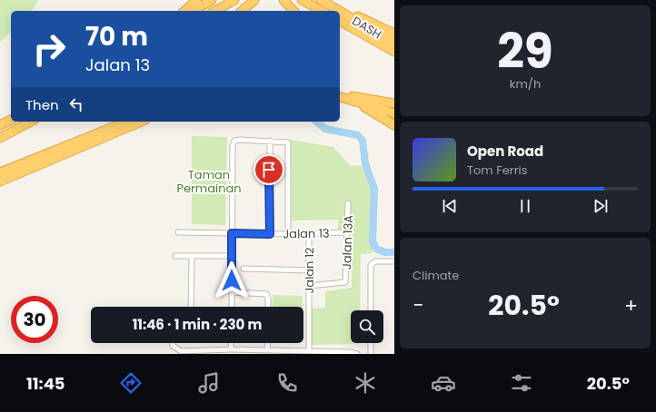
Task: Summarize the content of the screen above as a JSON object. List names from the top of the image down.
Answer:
{
  "streets": {
    "highway": ["DASH"],
    "street": ["Jalan 13", "Jalan 13A", "Jalan 12"]
  },
  "crossings": [
    ["Jalan 13", "Jalan 13A"],
    ["Jalan 13", "Jalan 12"],
    ["Jalan 13A", "Jalan 12"]
  ],
  "parks": ["Taman Permainan"],
  "page": {
    "tile": [
      ["29", "km/h"],
      "Climate"
    ],
    "turn": ["70 m", "Jalan 13"],
    "then": "Then",
    "song": ["Open Road", "Tom Ferris"],
    "heat": ["−", "20.5°", "+"],
    "limit": "30",
    "trip": "11:46 · 1 min · 230 m",
    "tabs": ["11:45", "20.5°"]
  }
}
